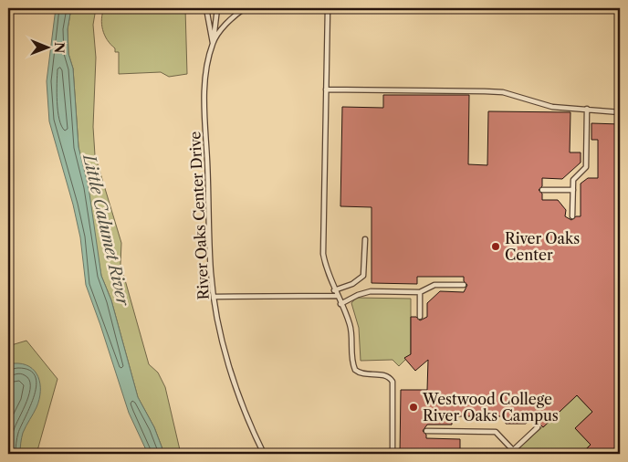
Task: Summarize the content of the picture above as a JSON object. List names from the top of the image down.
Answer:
{
  "streets": {
    "lane": ["River Oaks Center Drive"]
  },
  "water": ["Little Calumet River"],
  "places": ["River Oaks Center", "Westwood College River Oaks Campus"],
  "north": "right"
}
